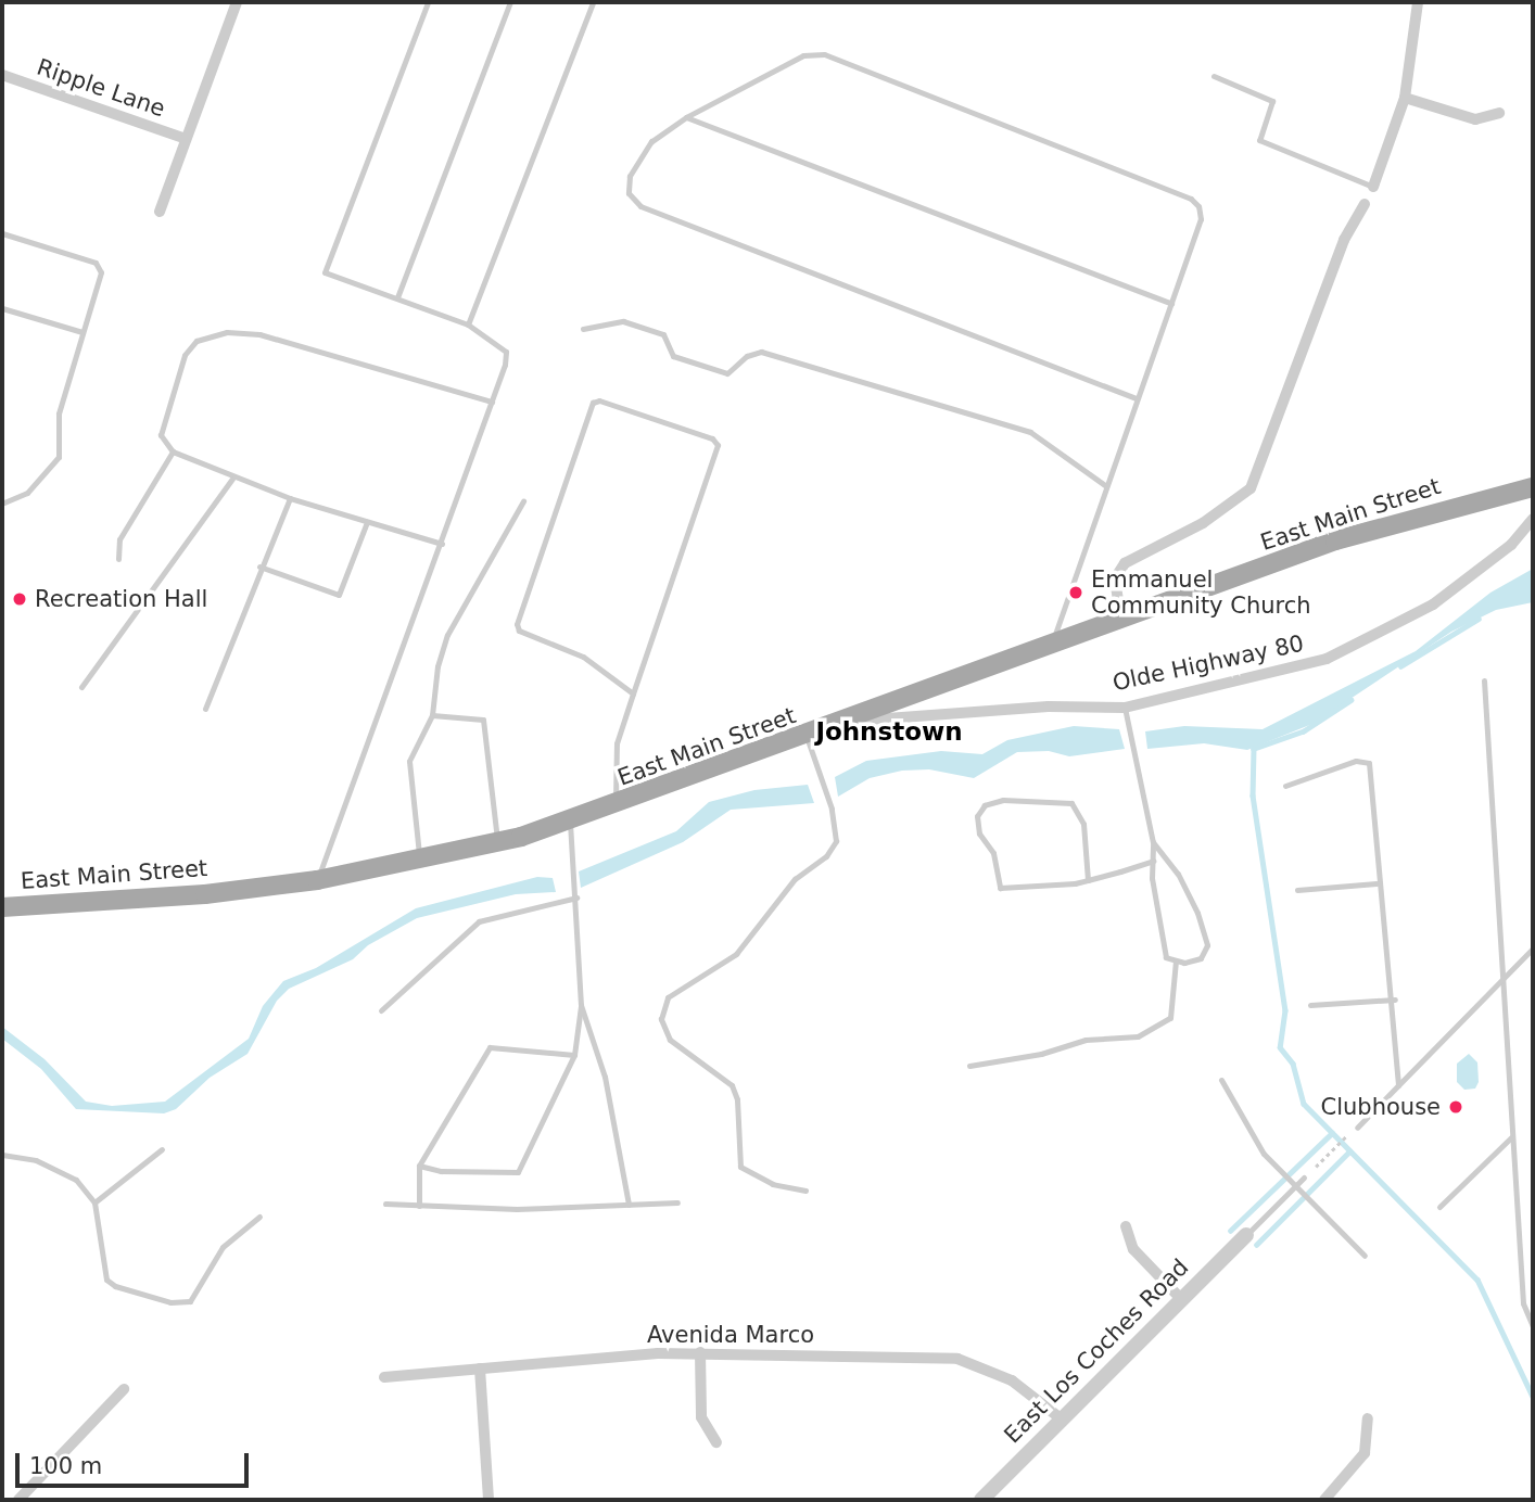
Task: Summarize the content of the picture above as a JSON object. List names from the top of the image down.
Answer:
{
  "streets": {
    "main road": ["East Main Street"],
    "street": [
      "Ripple Lane",
      "Olde Highway 80",
      "Avenida Marco",
      "East Los Coches Road"
    ]
  },
  "crossings": [
    ["East Main Street", "Olde Highway 80"],
    ["Avenida Marco", "East Los Coches Road"]
  ],
  "districts": ["Johnstown"],
  "places": ["Emmanuel Community Church", "Recreation Hall", "Clubhouse"],
  "scale_bar": "100 m"
}
